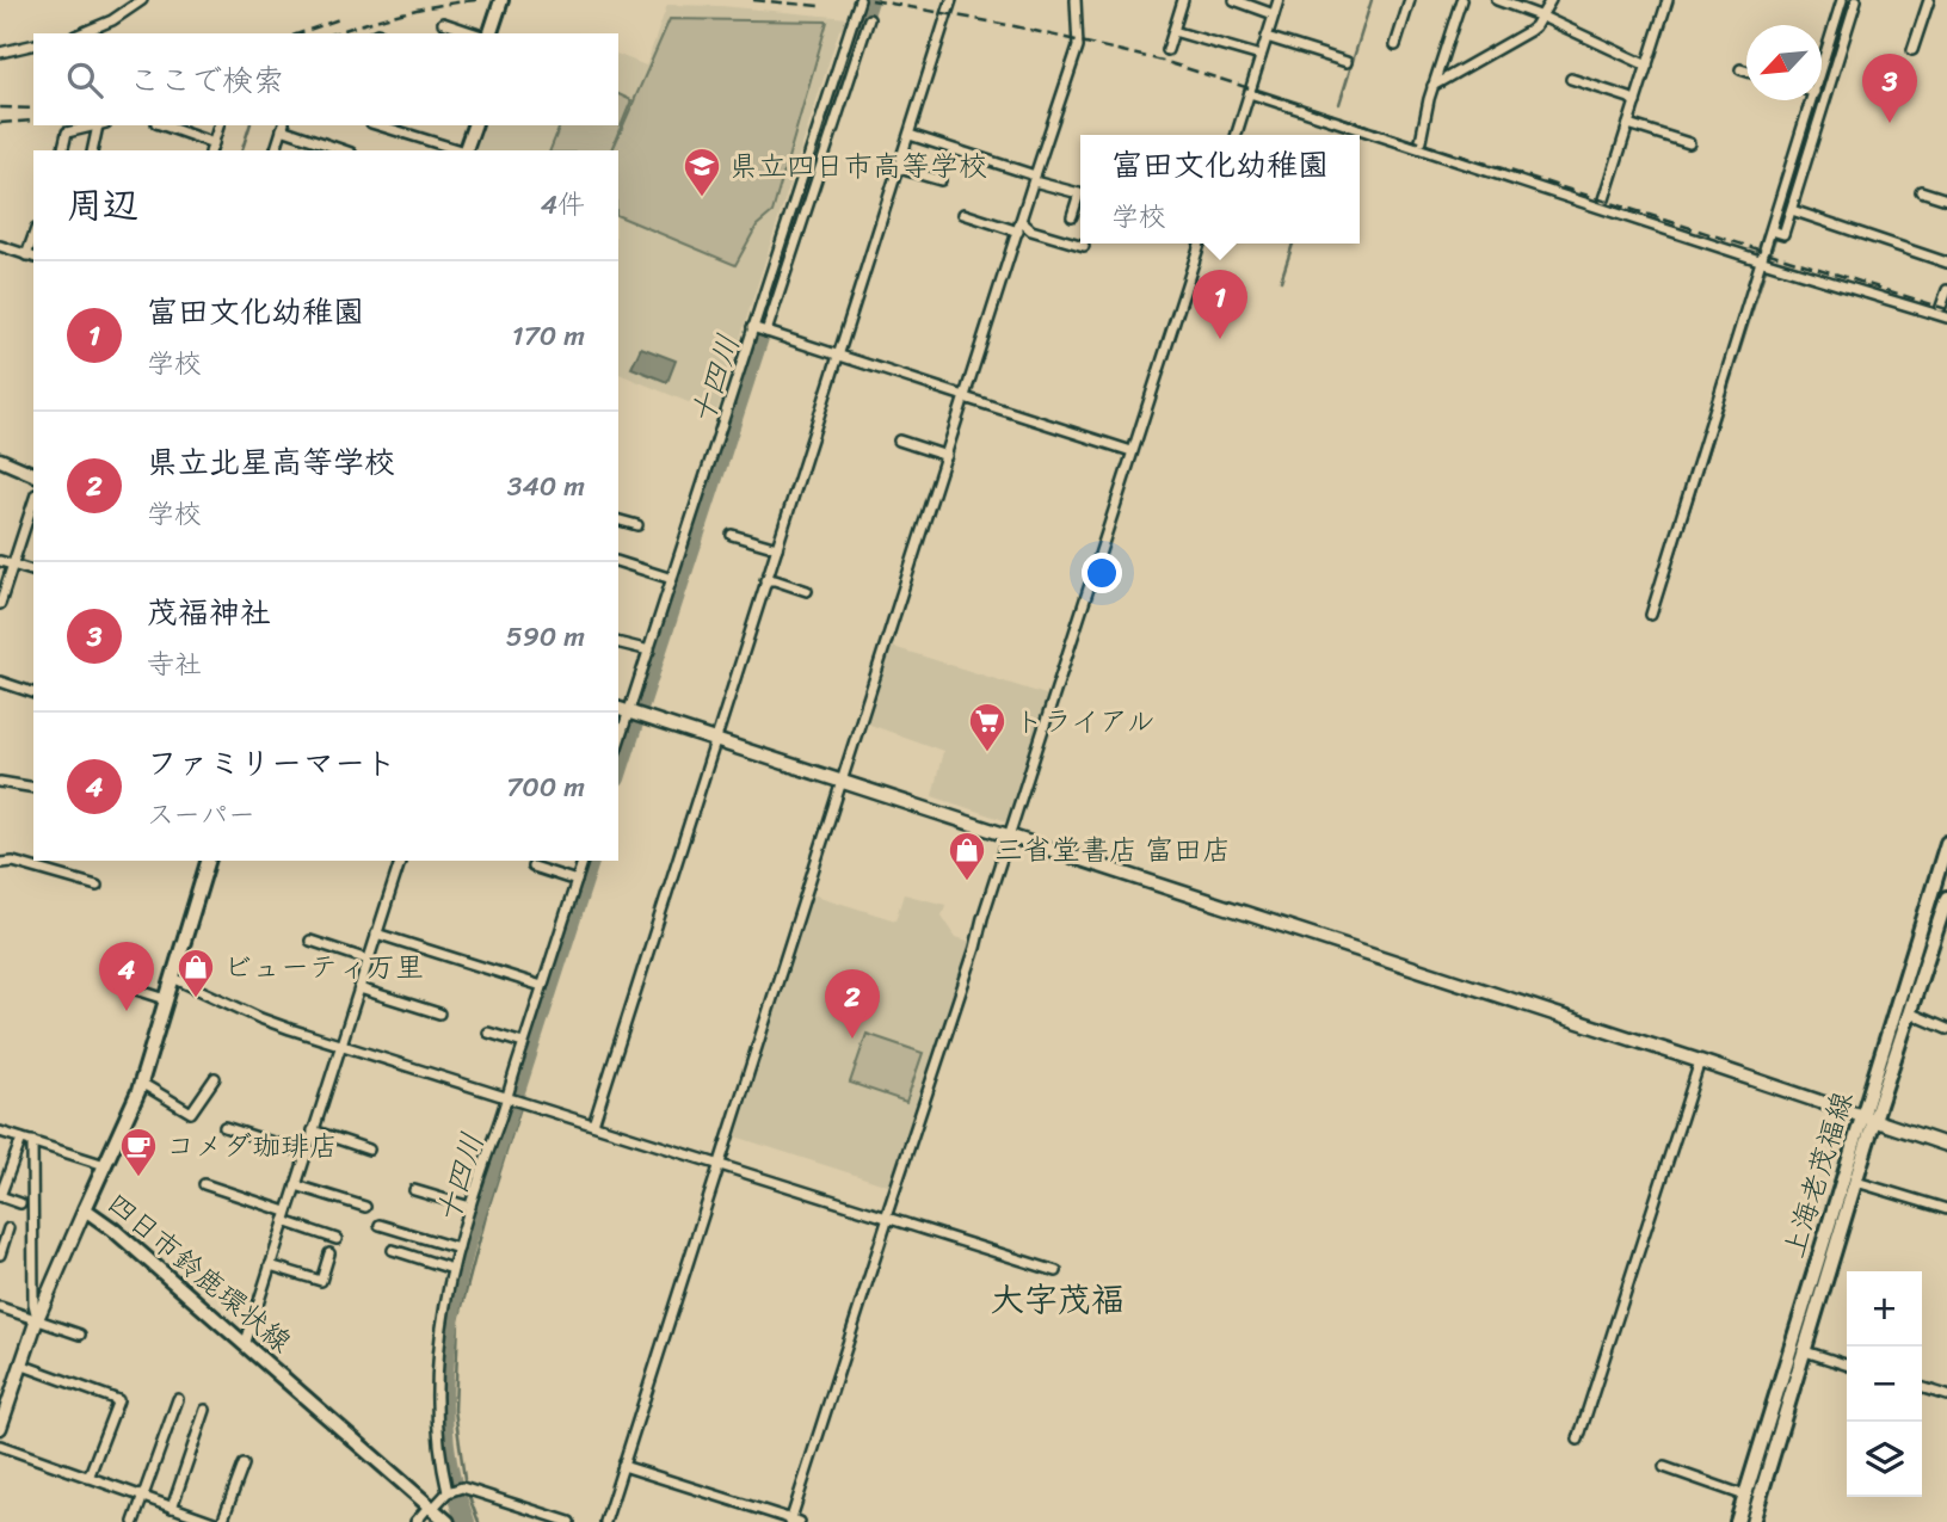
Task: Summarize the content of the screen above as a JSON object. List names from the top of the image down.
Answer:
{
  "streets": {
    "main road": ["上海老茂福線", "四日市鈴鹿環状線"]
  },
  "districts": ["大字茂福"],
  "water": ["十四川"],
  "places": {
    "school or university": ["県立四日市高等学校"],
    "supermarket": ["トライアル"],
    "shop": ["三省堂書店 富田店", "ビューティ万里"],
    "cafe": ["コメダ珈琲店"]
  },
  "north": "bottom left",
  "page": {
    "search": "ここで検索",
    "pins": [
      "3",
      "1",
      "4",
      "2"
    ],
    "popup": ["富田文化幼稚園", "学校"],
    "heading": ["周辺", "4件"],
    "list": [
      {
        "mark": "1",
        "name": "富田文化幼稚園",
        "note": "学校",
        "value": "170 m"
      },
      {
        "mark": "2",
        "name": "県立北星高等学校",
        "note": "学校",
        "value": "340 m"
      },
      {
        "mark": "3",
        "name": "茂福神社",
        "note": "寺社",
        "value": "590 m"
      },
      {
        "mark": "4",
        "name": "ファミリーマート",
        "note": "スーパー",
        "value": "700 m"
      }
    ],
    "map_buttons": ["+", "−"]
  }
}
